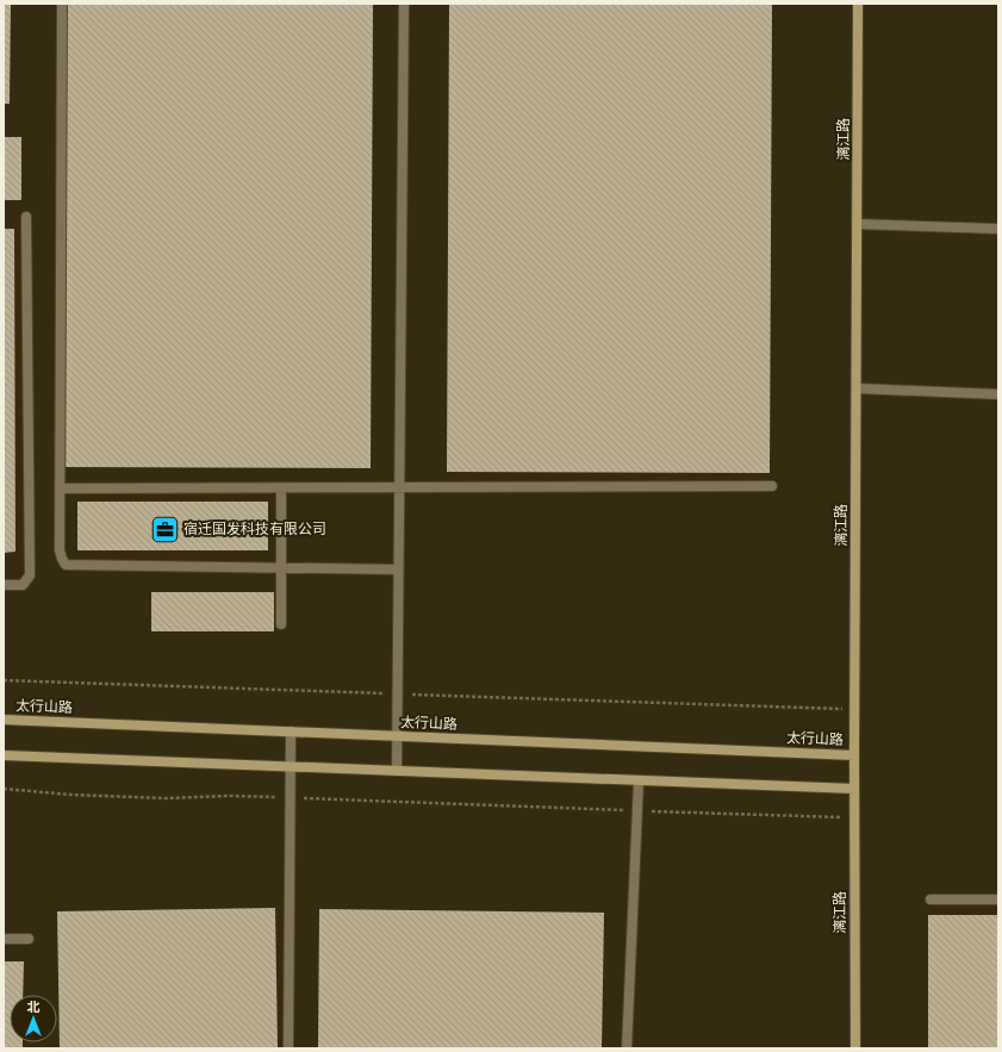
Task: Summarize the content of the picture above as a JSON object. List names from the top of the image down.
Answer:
{
  "streets": {
    "street": ["漓江路", "太行山路"]
  },
  "crossings": [
    ["漓江路", "太行山路"]
  ],
  "places": {
    "office": ["宿迁国发科技有限公司"]
  },
  "north": "top"
}
